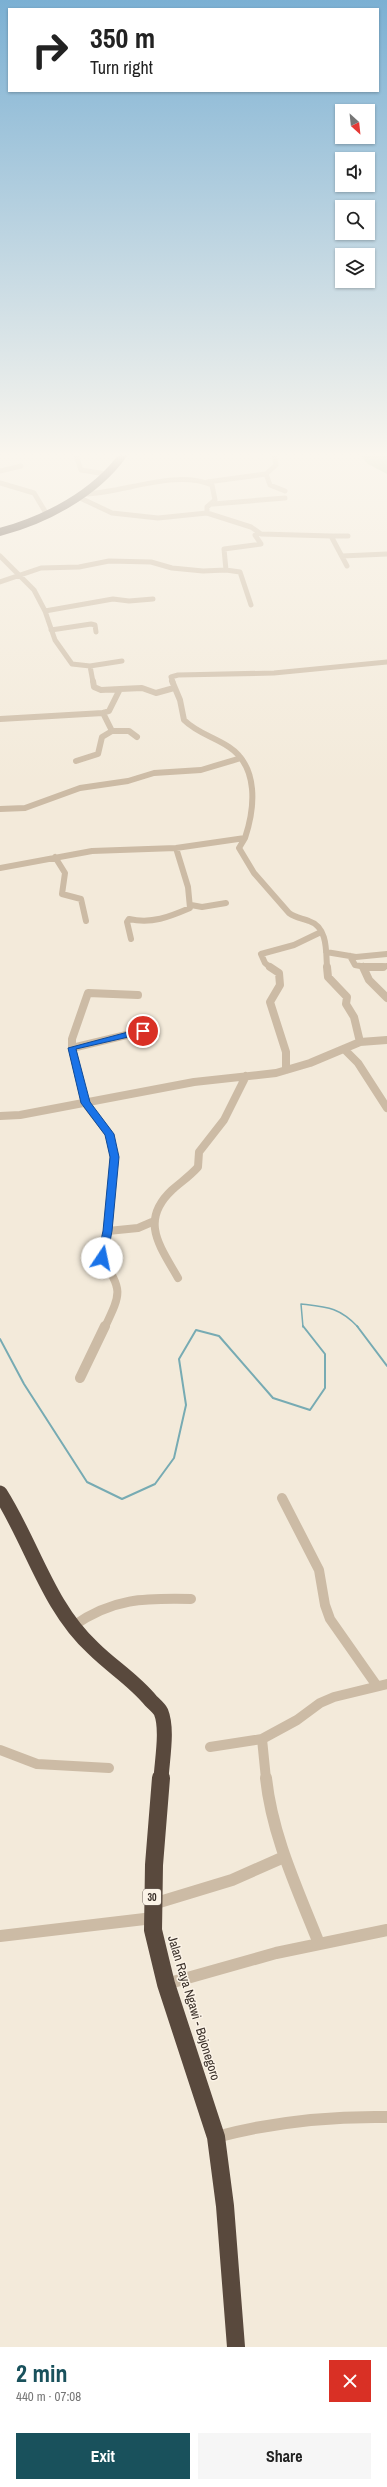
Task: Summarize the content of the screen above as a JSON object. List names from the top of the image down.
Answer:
{
  "streets": {
    "highway": ["30", "Jalan Raya Ngawi - Bojonegoro"]
  },
  "north": "bottom right",
  "page": {
    "turn": ["350 m", "Turn right"],
    "heading": ["2 min", "440 m · 07:08"],
    "buttons": ["Exit", "Share"]
  }
}
